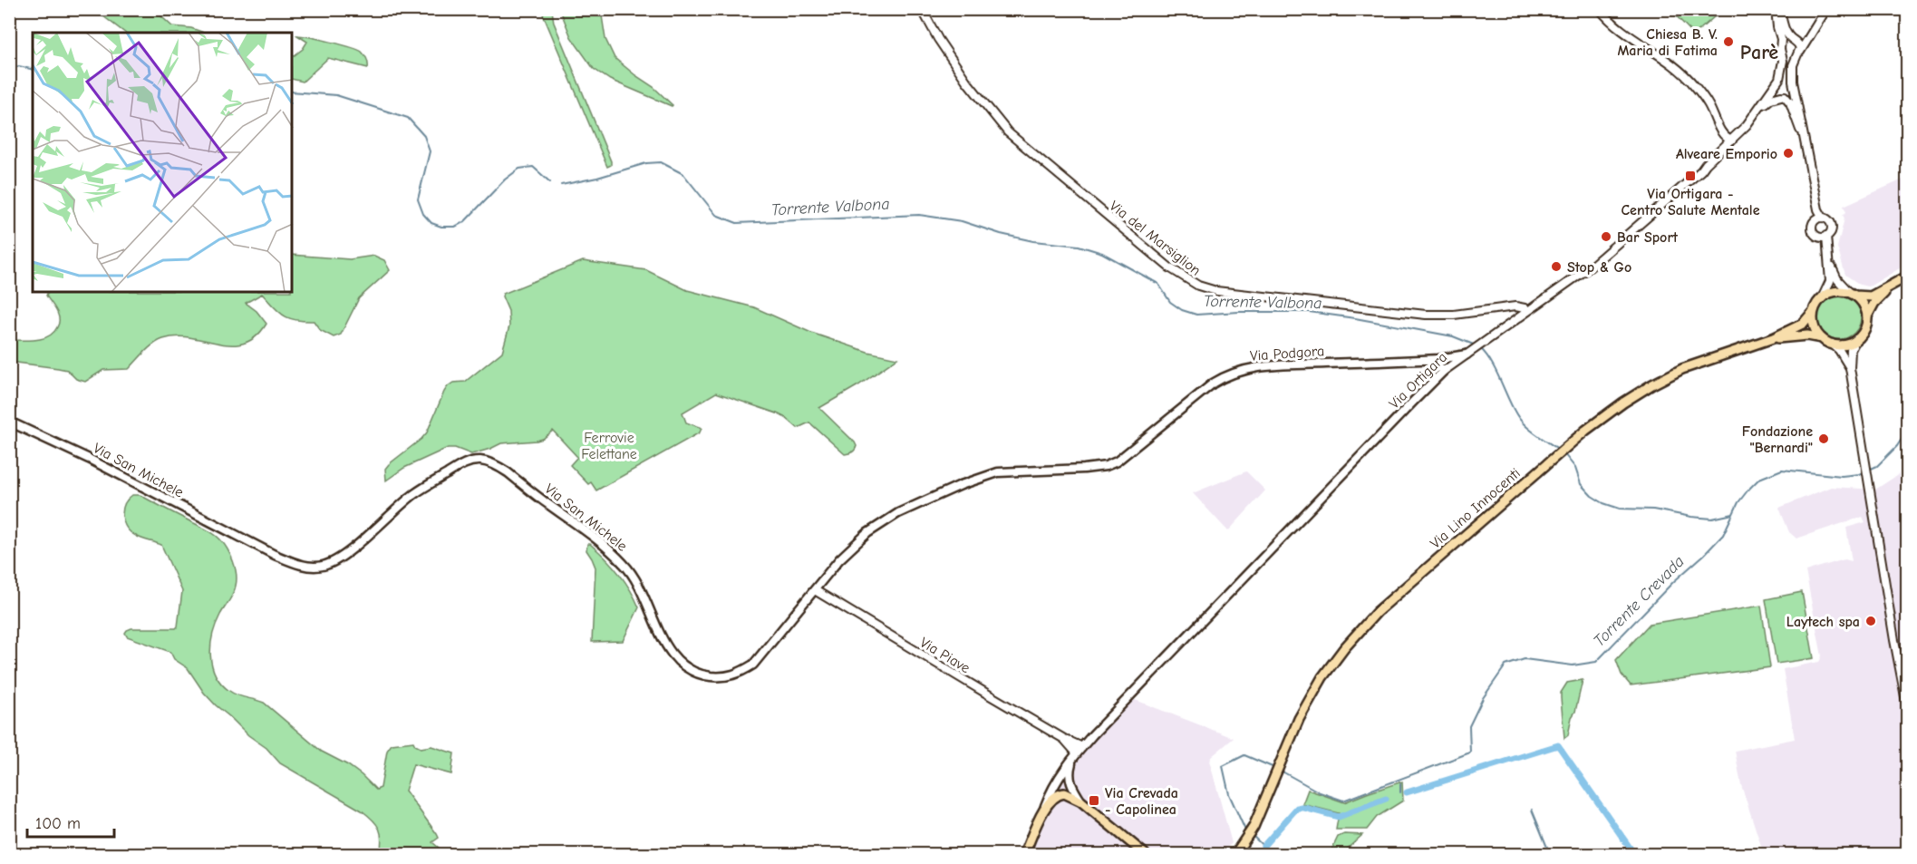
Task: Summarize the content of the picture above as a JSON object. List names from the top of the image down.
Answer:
{
  "streets": {
    "main road": [
      "Via Podgora",
      "Via Ortigara",
      "Via San Michele",
      "Via Lino Innocenti"
    ],
    "street": ["Via del Marsiglion", "Via Piave"]
  },
  "crossings": [
    ["Via del Marsiglion", "Via Ortigara"],
    ["Via Podgora", "Via Ortigara"],
    ["Via Podgora", "Via San Michele"],
    ["Via Ortigara", "Via Piave"],
    ["Via San Michele", "Via Piave"]
  ],
  "districts": ["Parè"],
  "water": ["Torrente Valbona", "Torrente Crevada"],
  "parks": ["Ferrovie Felettane"],
  "places": {
    "other": [
      "Chiesa B. V. Maria di Fatima",
      "Alveare Emporio",
      "Bar Sport",
      "Stop & Go",
      "Fondazione \"Bernardi\"",
      "Laytech spa"
    ],
    "transit": ["Via Ortigara - Centro Salute Mentale", "Via Crevada - Capolinea"]
  },
  "scale_bar": "100 m"
}
